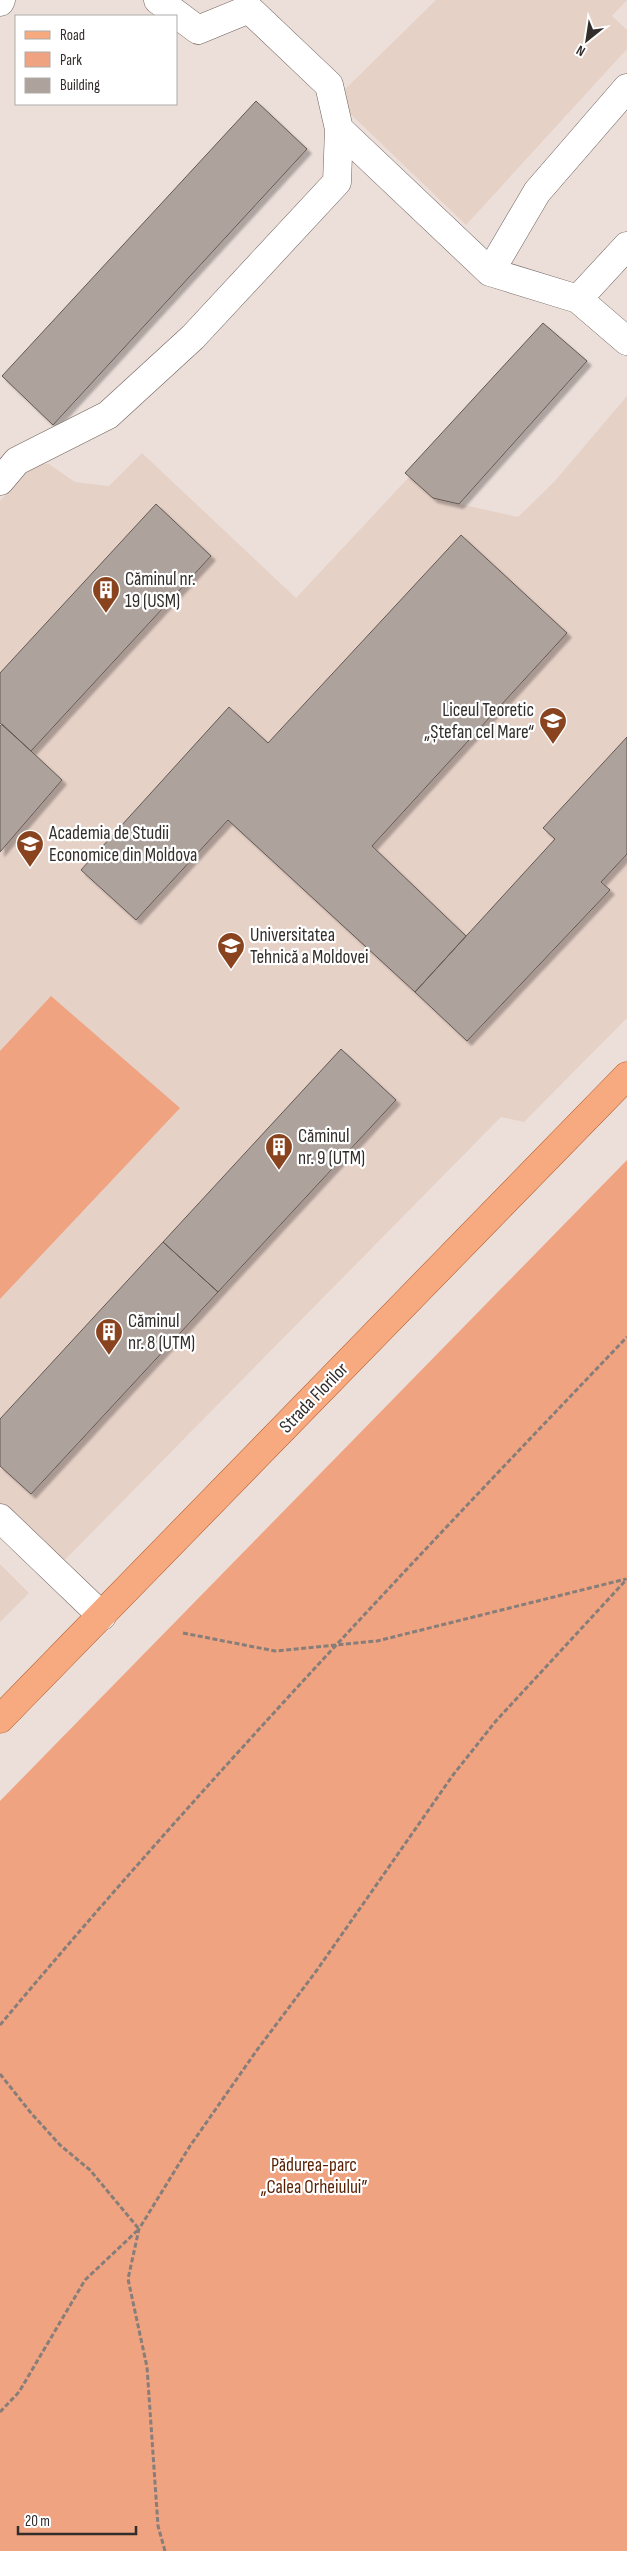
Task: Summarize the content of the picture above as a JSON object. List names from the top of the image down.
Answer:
{
  "streets": {
    "main road": ["Strada Florilor"]
  },
  "parks": ["Pădurea-parc „Calea Orheiului”"],
  "places": {
    "building": ["Căminul nr. 19 (USM)", "Căminul nr. 9 (UTM)", "Căminul nr. 8 (UTM)"],
    "school or university": ["Liceul Teoretic „Ștefan cel Mare“", "Academia de Studii Economice din Moldova", "Universitatea Tehnică a Moldovei"]
  },
  "legend": ["Road", "Park", "Building"],
  "scale_bar": "20 m",
  "north": "bottom left"
}
